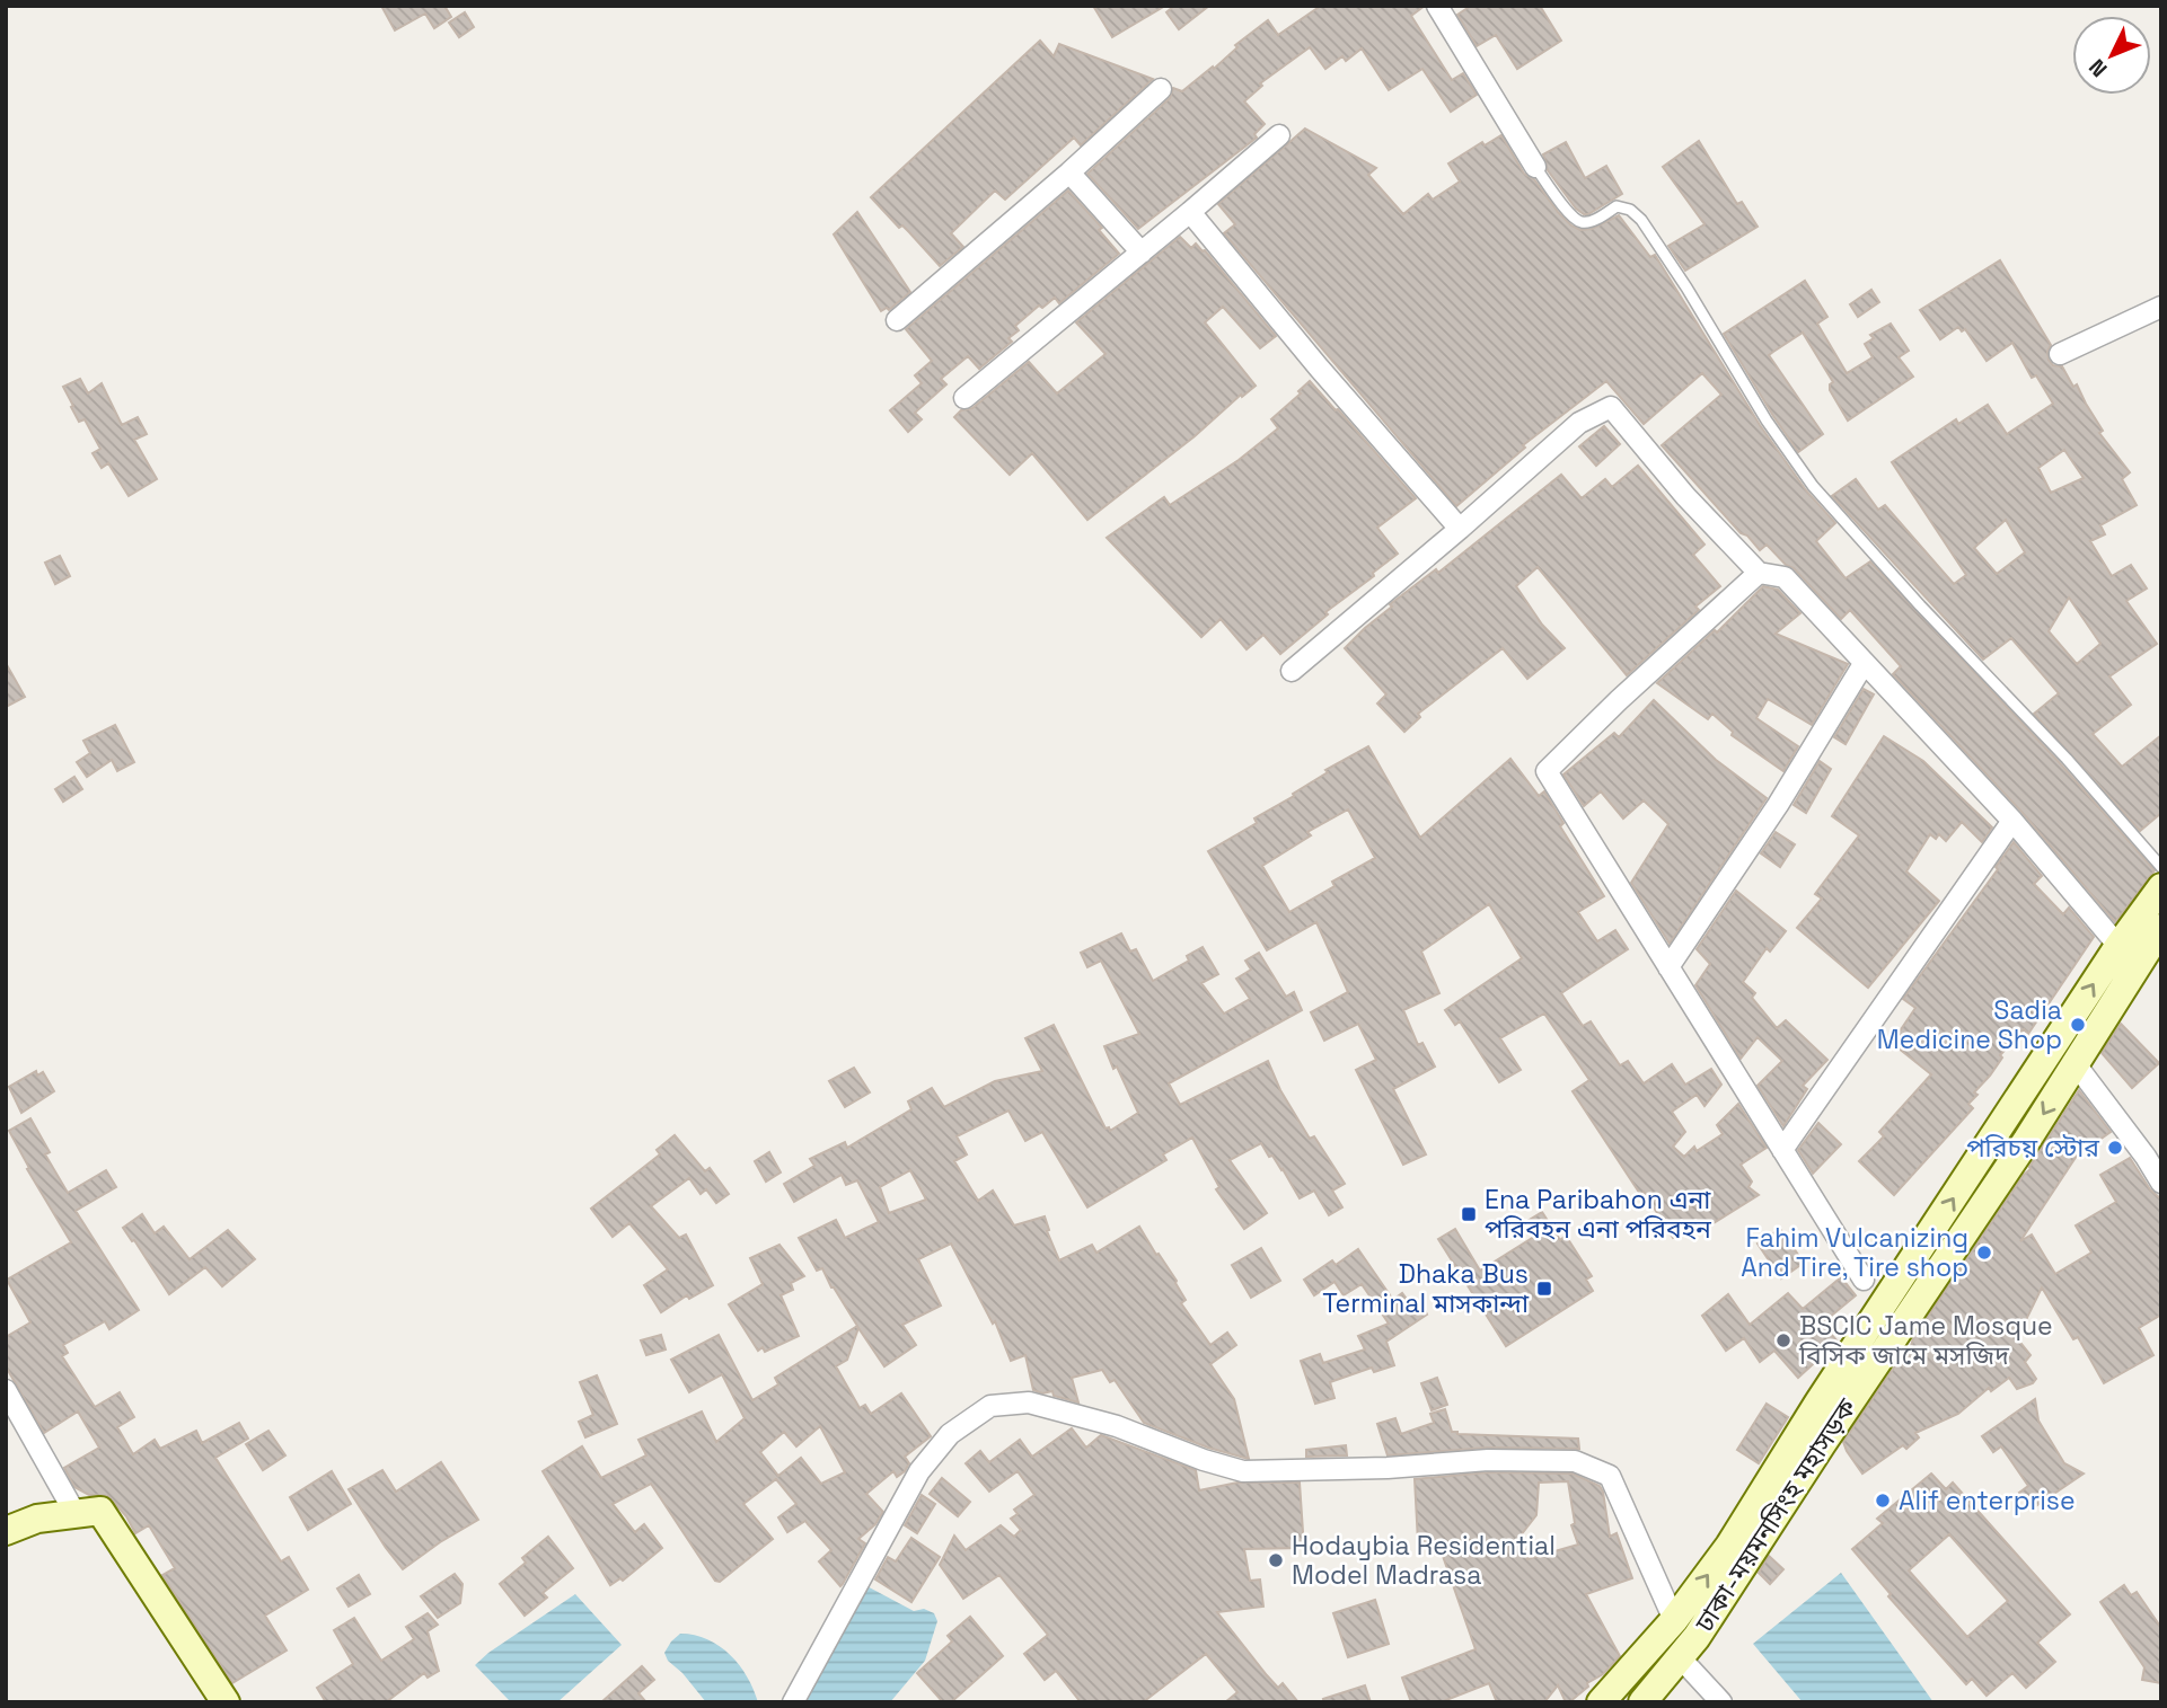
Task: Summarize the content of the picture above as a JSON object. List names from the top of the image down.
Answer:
{
  "streets": {
    "main road": ["ঢাকা-ময়মনসিংহ মহাসড়ক"]
  },
  "places": {
    "other": [
      "Sadia Medicine Shop",
      "পরিচয় স্টোর",
      "Fahim Vulcanizing And Tire, Tire shop",
      "BSCIC Jame Mosque বিসিক জামে মসজিদ",
      "Alif enterprise",
      "Hodaybia Residential Model Madrasa"
    ],
    "transit": ["Ena Paribahon এনা পরিবহন এনা পরিবহন", "Dhaka Bus Terminal মাসকান্দা"]
  },
  "north": "bottom left"
}
